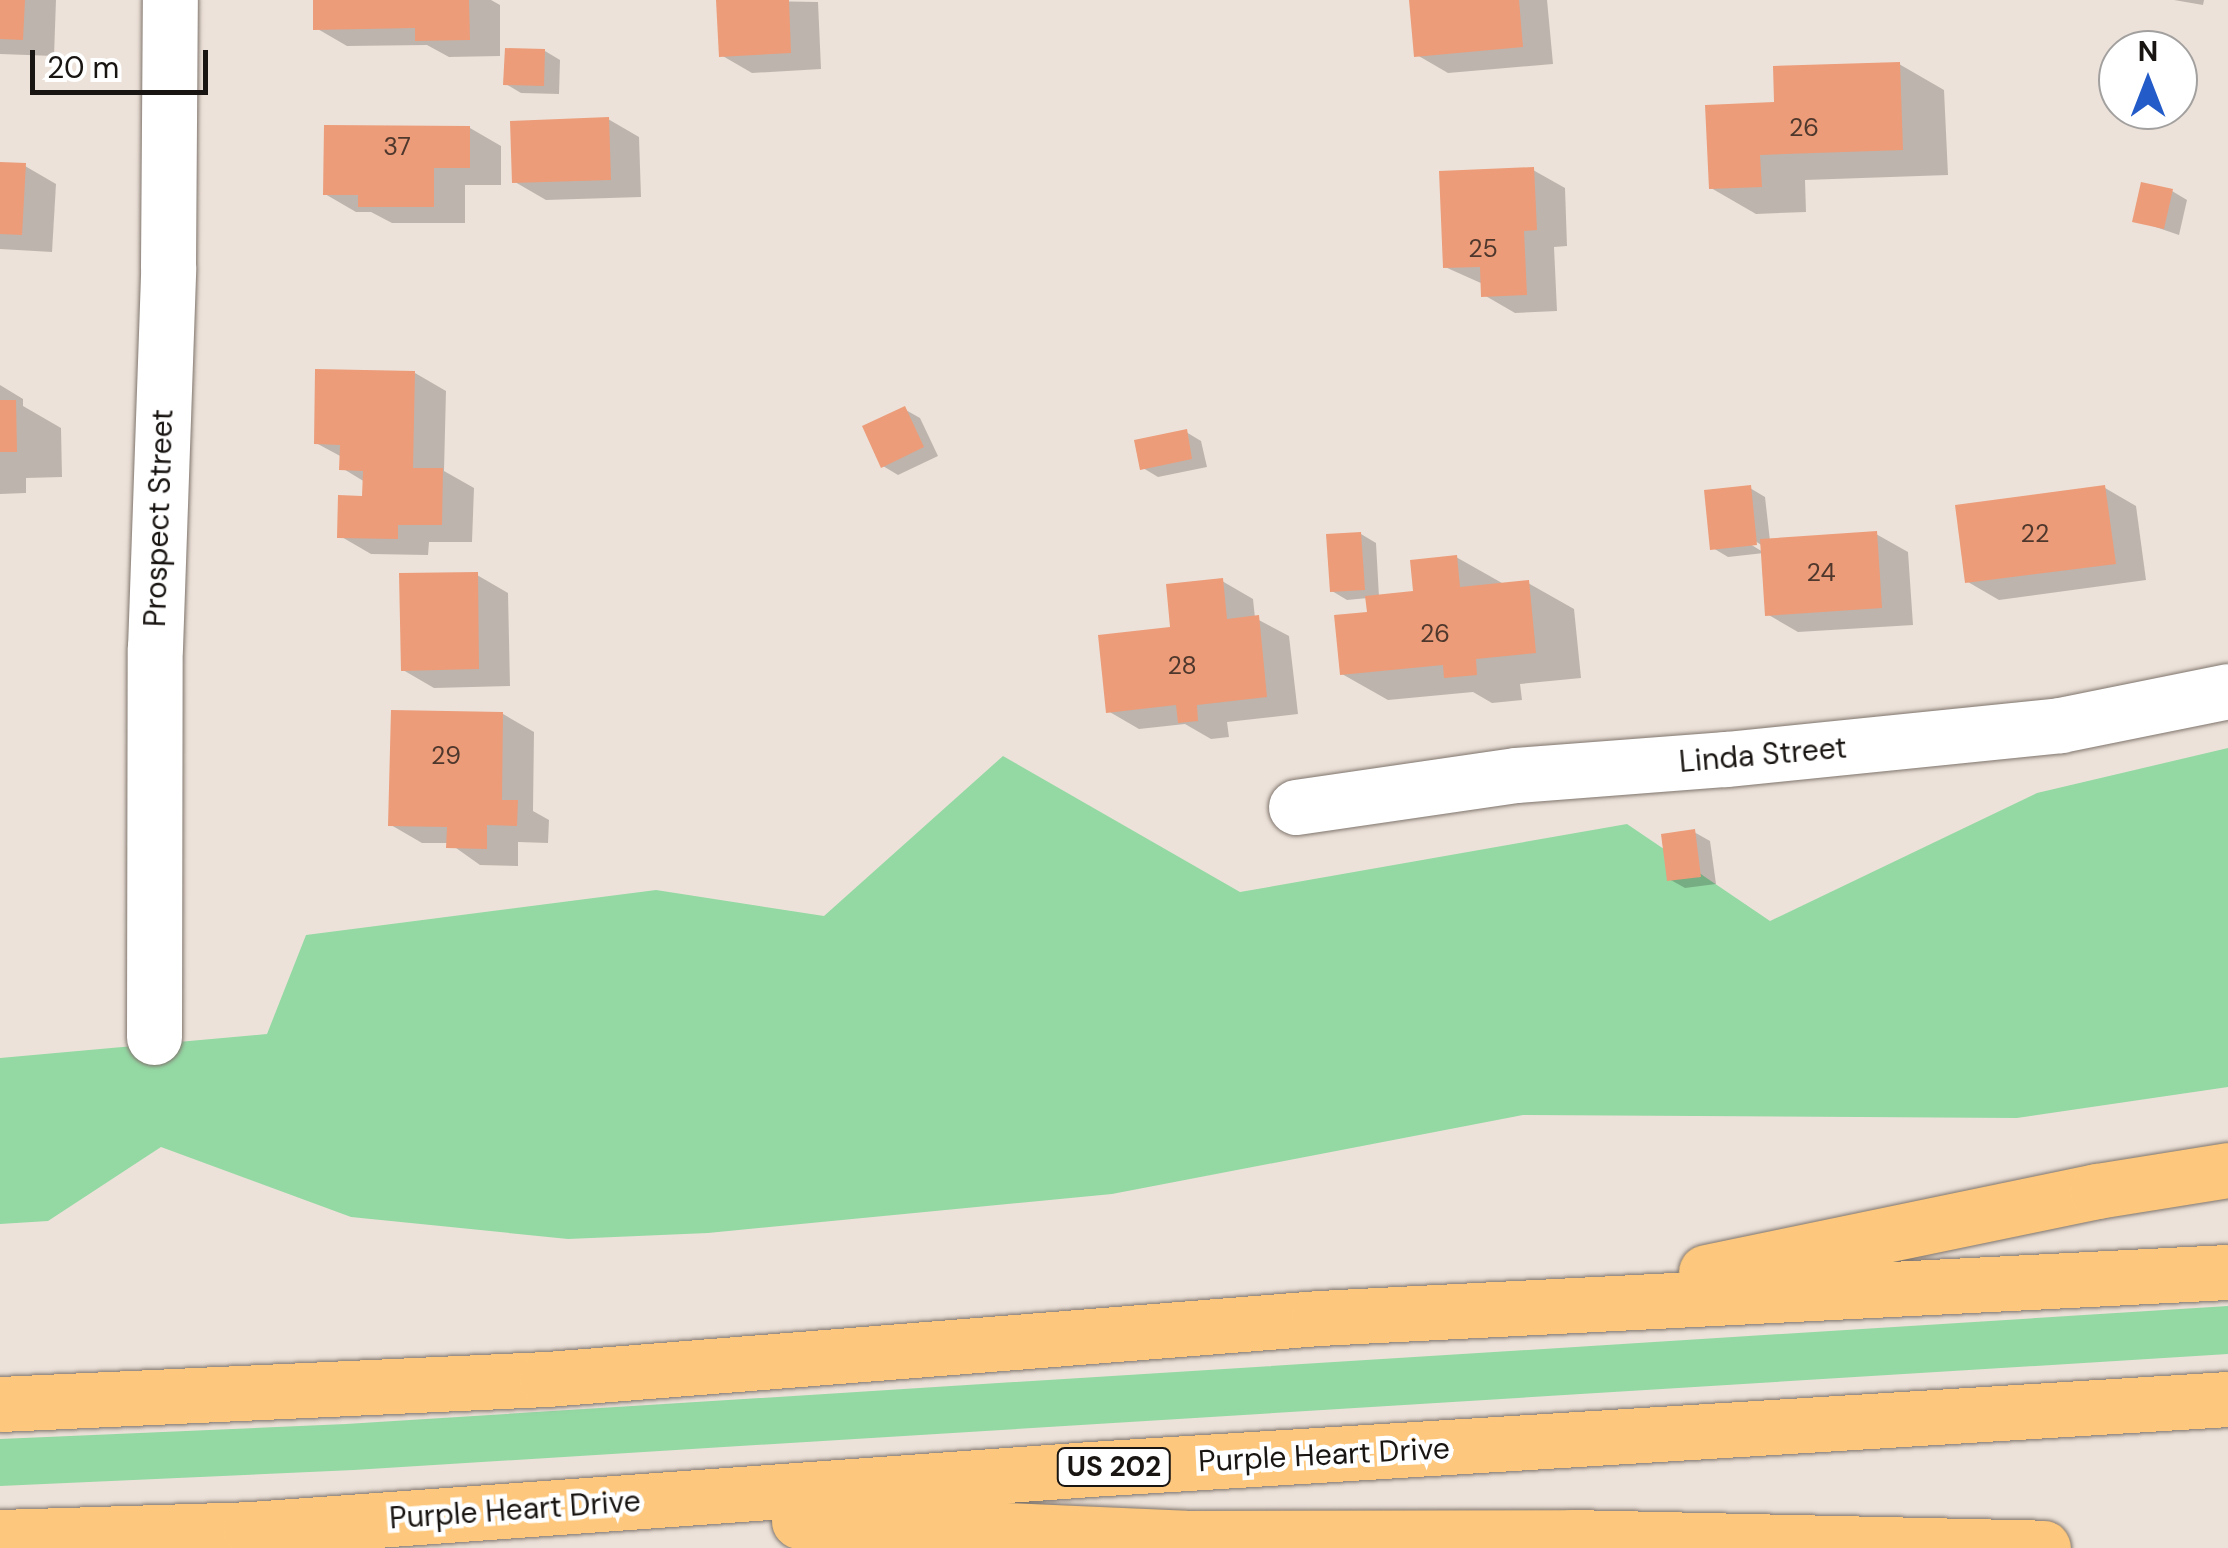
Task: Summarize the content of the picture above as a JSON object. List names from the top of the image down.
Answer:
{
  "streets": {
    "main road": ["Purple Heart Drive", "US 202"],
    "street": ["Prospect Street", "Linda Street"]
  },
  "house_numbers": [
    "26",
    "37",
    "25",
    "22",
    "24",
    "26",
    "28",
    "29"
  ],
  "scale_bar": "20 m",
  "north": "top"
}
